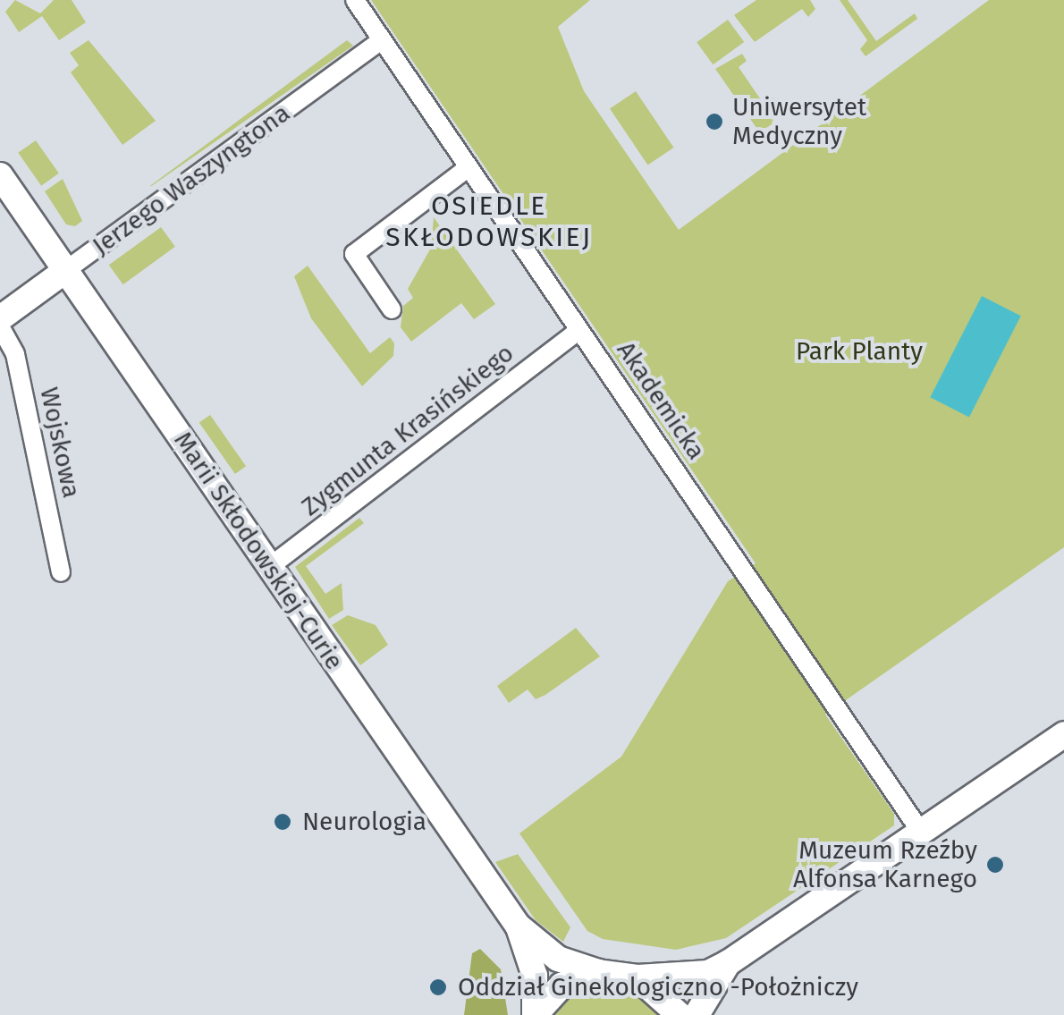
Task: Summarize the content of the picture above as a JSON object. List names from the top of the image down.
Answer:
{
  "streets": {
    "street": [
      "Jerzego Waszyngtona",
      "Akademicka",
      "Zygmunta Krasińskiego",
      "Wojskowa",
      "Marii Skłodowskiej-Curie"
    ]
  },
  "crossings": [
    ["Jerzego Waszyngtona", "Akademicka"],
    ["Jerzego Waszyngtona", "Marii Skłodowskiej-Curie"],
    ["Akademicka", "Zygmunta Krasińskiego"],
    ["Zygmunta Krasińskiego", "Marii Skłodowskiej-Curie"]
  ],
  "districts": ["OSIEDLE SKŁODOWSKIEJ"],
  "parks": ["Park Planty"],
  "places": [
    "Uniwersytet Medyczny",
    "Neurologia",
    "Muzeum Rzeźby Alfonsa Karnego",
    "Oddział Ginekologiczno -Położniczy"
  ]
}
